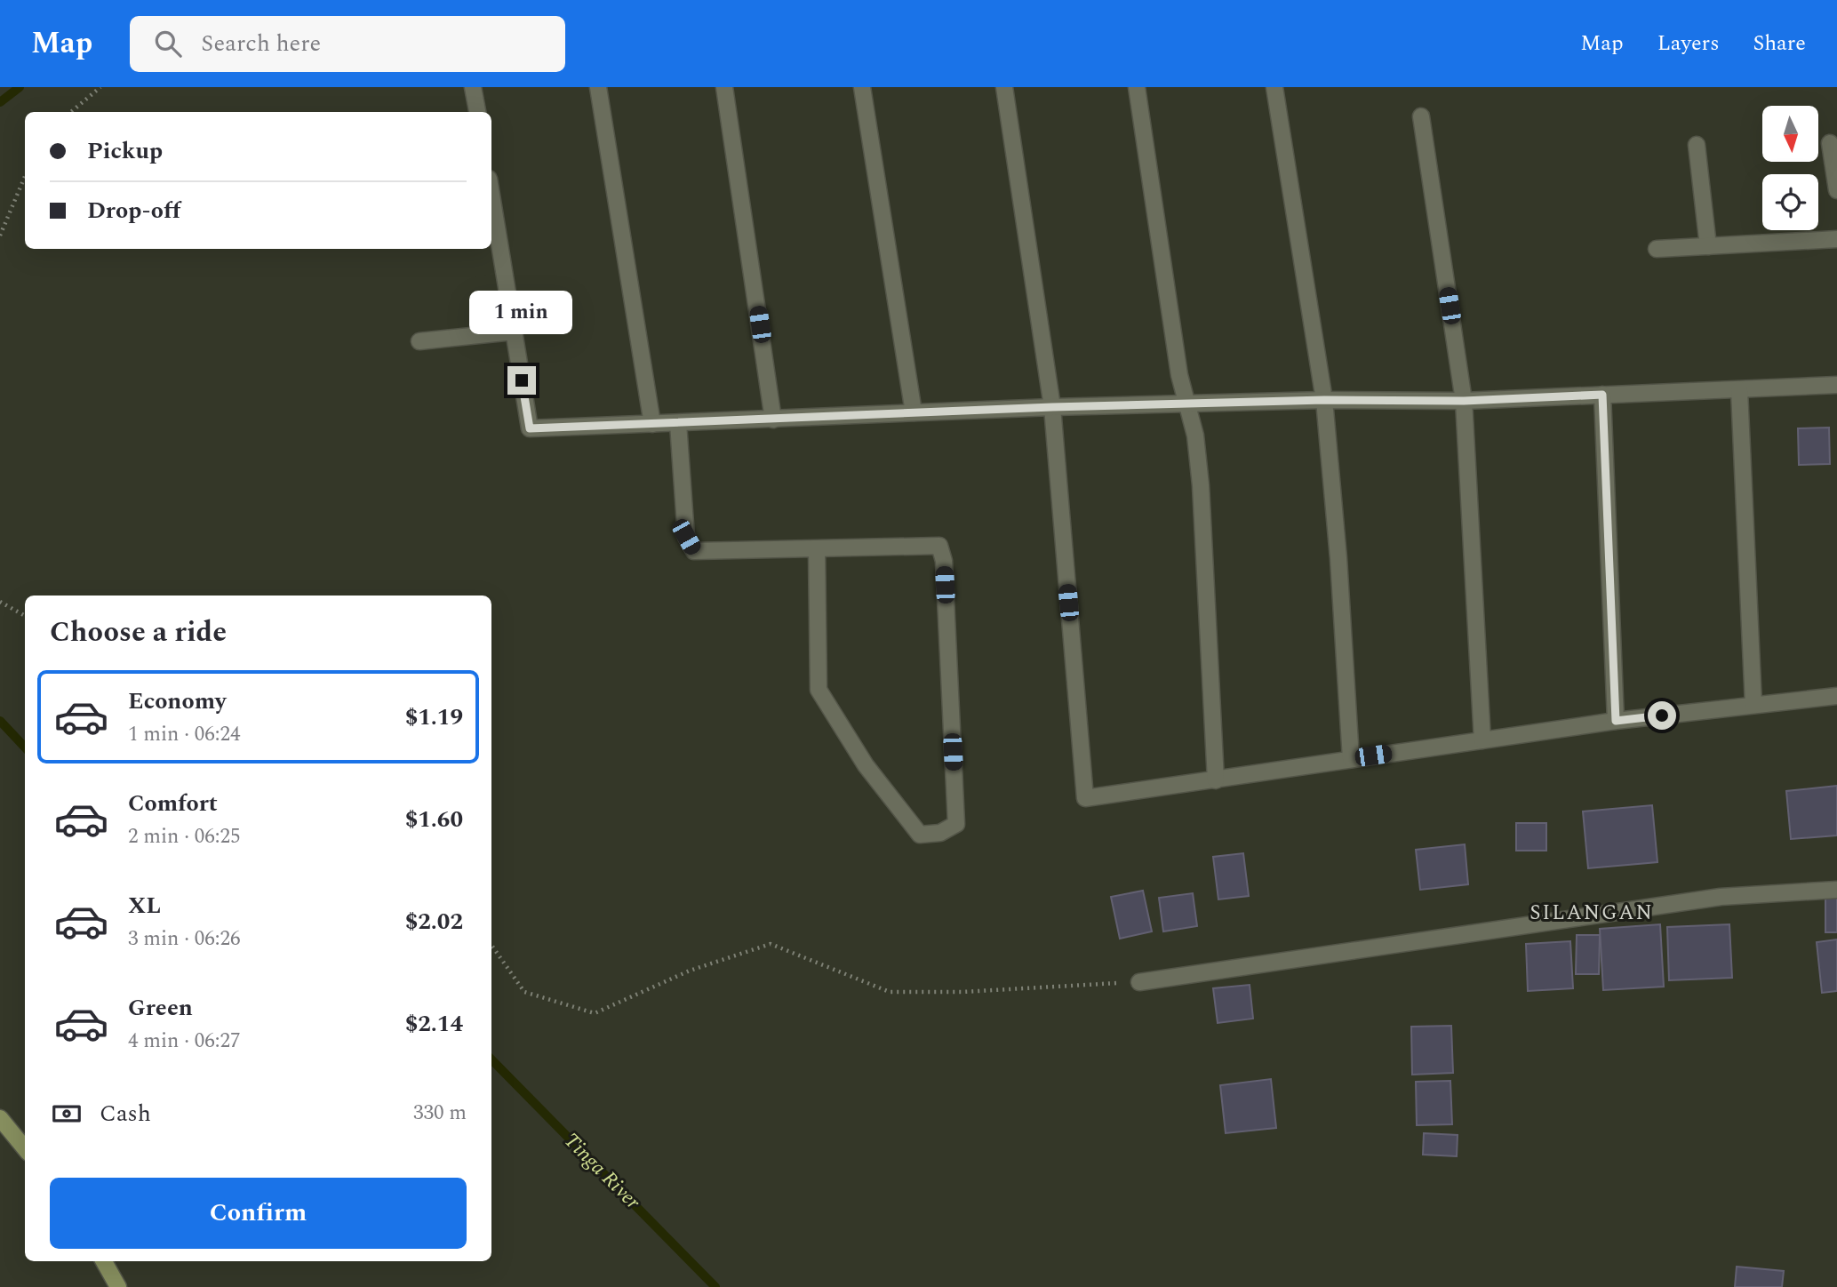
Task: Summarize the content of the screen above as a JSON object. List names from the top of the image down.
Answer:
{
  "districts": ["SILANGAN"],
  "water": ["Tinga River"],
  "north": "bottom",
  "page": {
    "header": "Map",
    "search": "Search here",
    "nav": ["Map", "Layers", "Share"],
    "banner": ["Pickup", "Drop-off"],
    "bubble": "1 min",
    "heading": "Choose a ride",
    "list": [
      {
        "name": "Economy",
        "note": "1 min · 06:24",
        "value": "$1.19"
      },
      {
        "name": "Comfort",
        "note": "2 min · 06:25",
        "value": "$1.60"
      },
      {
        "name": "XL",
        "note": "3 min · 06:26",
        "value": "$2.02"
      },
      {
        "name": "Green",
        "note": "4 min · 06:27",
        "value": "$2.14"
      }
    ],
    "pay": ["Cash", "330 m"],
    "buttons": "Confirm"
  }
}
